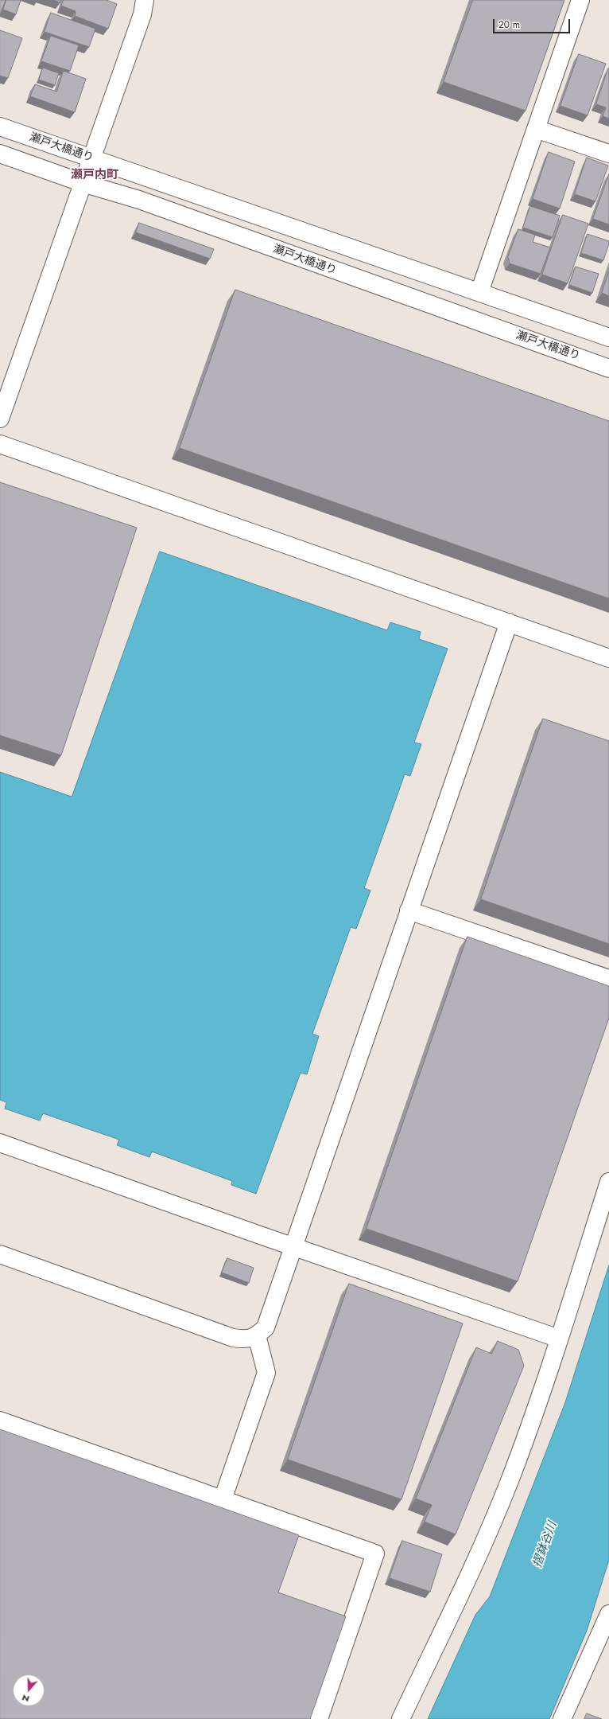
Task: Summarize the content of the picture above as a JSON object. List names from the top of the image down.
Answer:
{
  "streets": {
    "street": ["瀬戸大橋通り"]
  },
  "districts": ["瀬戸内町"],
  "water": ["摺鉢谷川"],
  "scale_bar": "20 m",
  "north": "bottom"
}
